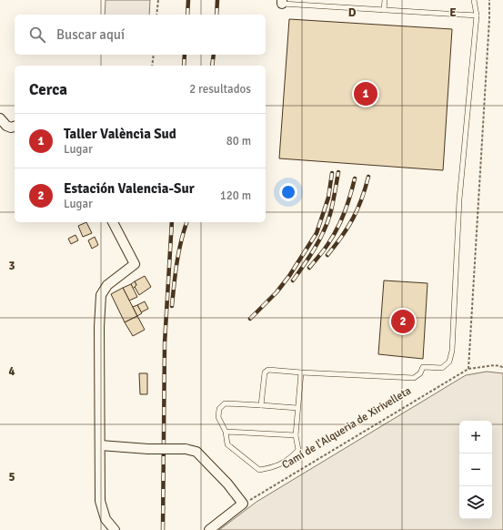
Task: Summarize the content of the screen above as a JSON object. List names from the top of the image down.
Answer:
{
  "streets": {
    "path": ["Camí de l'Alqueria de Xirivelleta"]
  },
  "page": {
    "search": "Buscar aquí",
    "heading": ["Cerca", "2 resultados"],
    "pins": ["1", "2"],
    "list": [
      {
        "mark": "1",
        "name": "Taller València Sud",
        "note": "Lugar",
        "value": "80 m"
      },
      {
        "mark": "2",
        "name": "Estación Valencia-Sur",
        "note": "Lugar",
        "value": "120 m"
      }
    ],
    "map_buttons": ["+", "−"]
  },
  "grid": {
    "columns": ["D", "E"],
    "rows": ["3", "4", "5"]
  }
}
